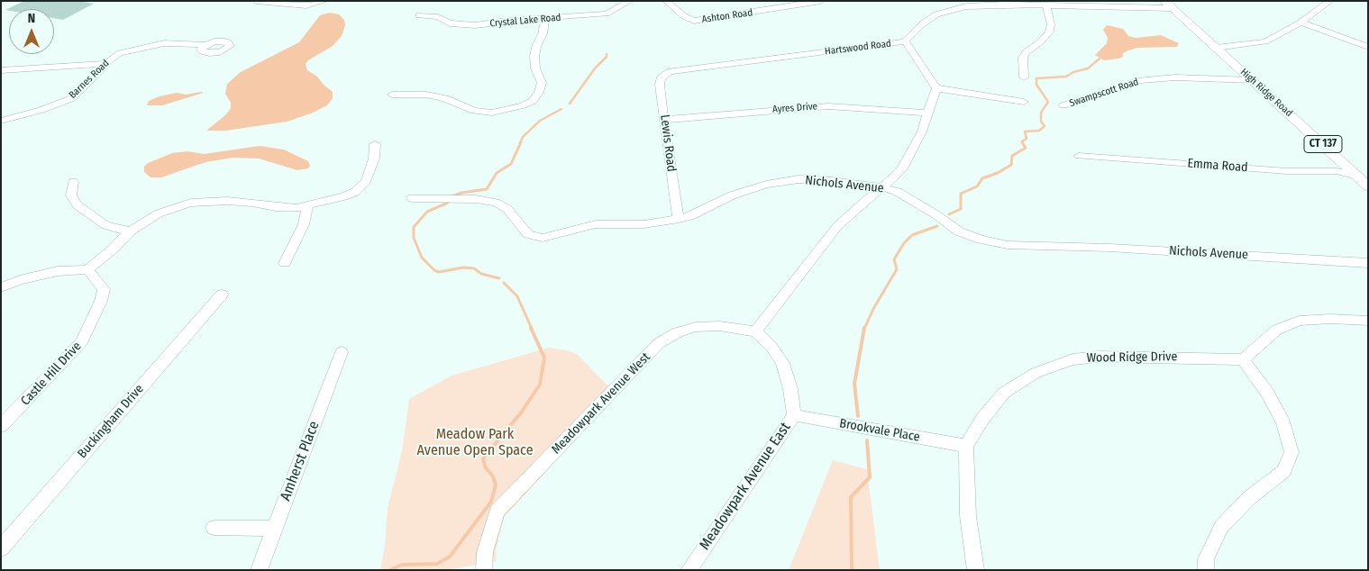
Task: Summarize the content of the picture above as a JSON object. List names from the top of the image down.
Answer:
{
  "streets": {
    "main road": ["High Ridge Road", "CT 137"],
    "street": [
      "Ashton Road",
      "Crystal Lake Road",
      "Hartswood Road",
      "Barnes Road",
      "Swampscott Road",
      "Ayres Drive",
      "Lewis Road",
      "Emma Road",
      "Nichols Avenue",
      "Wood Ridge Drive",
      "Castle Hill Drive",
      "Meadowpark Avenue West",
      "Buckingham Drive",
      "Brookvale Place",
      "Amherst Place",
      "Meadowpark Avenue East"
    ]
  },
  "crossings": [
    ["Hartswood Road", "High Ridge Road"],
    ["Hartswood Road", "Lewis Road"],
    ["Swampscott Road", "High Ridge Road"],
    ["High Ridge Road", "Emma Road"],
    ["Ayres Drive", "Lewis Road"],
    ["Lewis Road", "Nichols Avenue"],
    ["Wood Ridge Drive", "Brookvale Place"],
    ["Meadowpark Avenue West", "Meadowpark Avenue East"],
    ["Brookvale Place", "Meadowpark Avenue East"]
  ],
  "parks": ["Meadow Park Avenue Open Space"],
  "north": "top"
}
